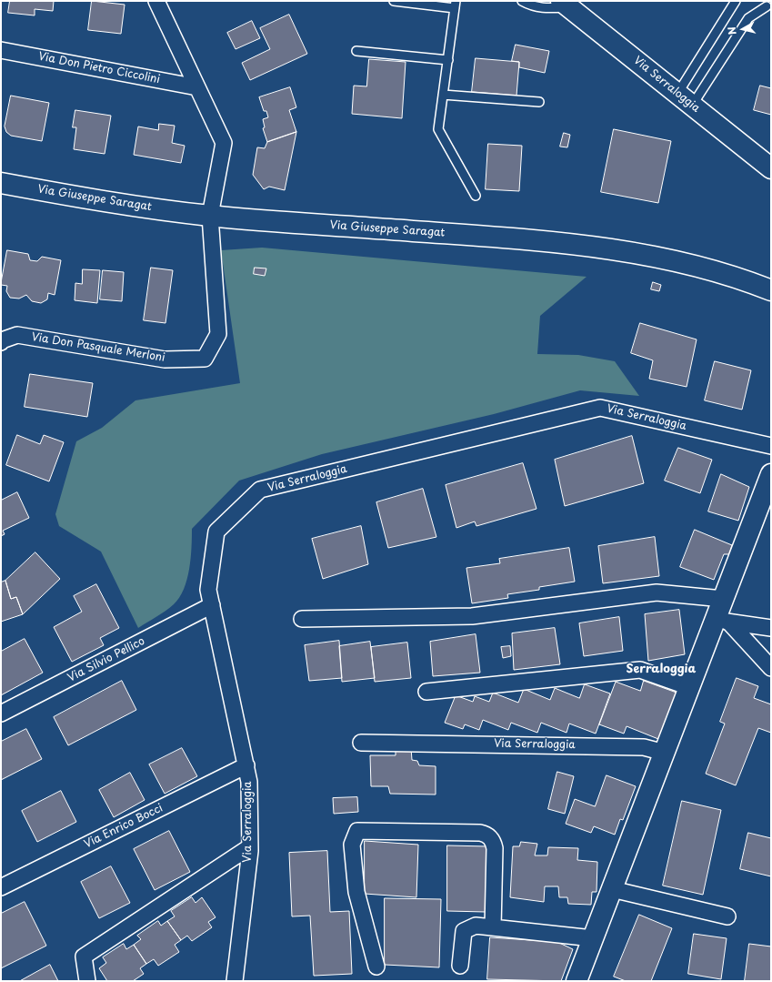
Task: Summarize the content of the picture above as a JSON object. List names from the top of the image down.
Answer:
{
  "streets": {
    "main road": ["Via Serraloggia", "Via Giuseppe Saragat"],
    "street": [
      "Via Don Pietro Ciccolini",
      "Via Don Pasquale Merloni",
      "Via Silvio Pellico",
      "Via Enrico Bocci"
    ]
  },
  "crossings": [
    ["Via Serraloggia", "Via Silvio Pellico"],
    ["Via Serraloggia", "Via Enrico Bocci"],
    ["Via Giuseppe Saragat", "Via Don Pasquale Merloni"]
  ],
  "districts": ["Serraloggia"],
  "north": "left"
}
